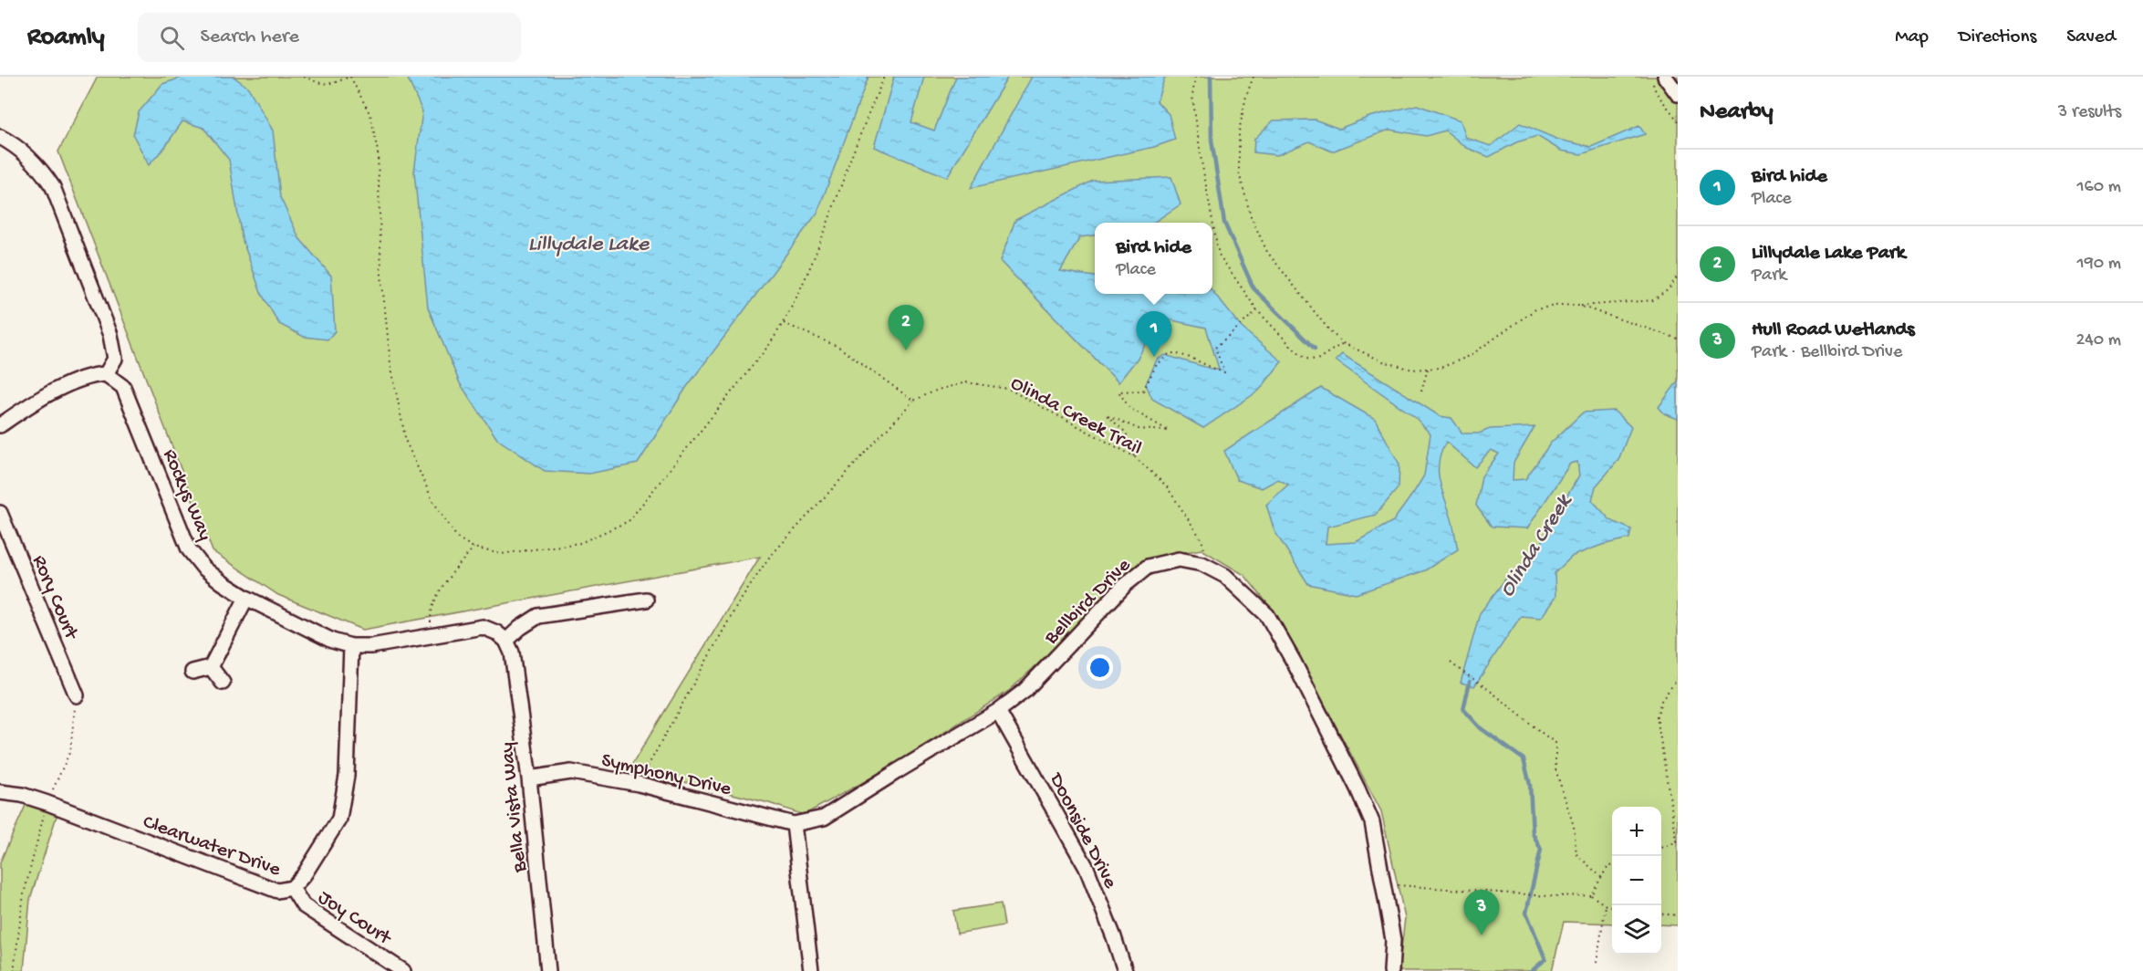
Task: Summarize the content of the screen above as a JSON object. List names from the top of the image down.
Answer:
{
  "streets": {
    "street": [
      "Rockys Way",
      "Rory Court",
      "Bellbird Drive",
      "Symphony Drive",
      "Bella Vista Way",
      "Doonside Drive",
      "Clearwater Drive",
      "Joy Court"
    ],
    "path": ["Olinda Creek Trail"]
  },
  "crossings": [
    ["Rockys Way", "Bella Vista Way"],
    ["Rockys Way", "Clearwater Drive"],
    ["Bellbird Drive", "Symphony Drive"],
    ["Bellbird Drive", "Doonside Drive"],
    ["Symphony Drive", "Bella Vista Way"],
    ["Clearwater Drive", "Joy Court"]
  ],
  "water": ["Lillydale Lake", "Olinda Creek"],
  "page": {
    "header": "Roamly",
    "search": "Search here",
    "nav": ["Map", "Directions", "Saved"],
    "heading": ["Nearby", "3 results"],
    "list": [
      {
        "mark": "1",
        "name": "Bird hide",
        "note": "Place",
        "value": "160 m"
      },
      {
        "mark": "2",
        "name": "Lillydale Lake Park",
        "note": "Park",
        "value": "190 m"
      },
      {
        "mark": "3",
        "name": "Hull Road Wetlands",
        "note": "Park · Bellbird Drive",
        "value": "240 m"
      }
    ],
    "popup": ["Bird hide", "Place"],
    "pins": ["2", "1", "3"],
    "map_buttons": ["+", "−"]
  }
}
